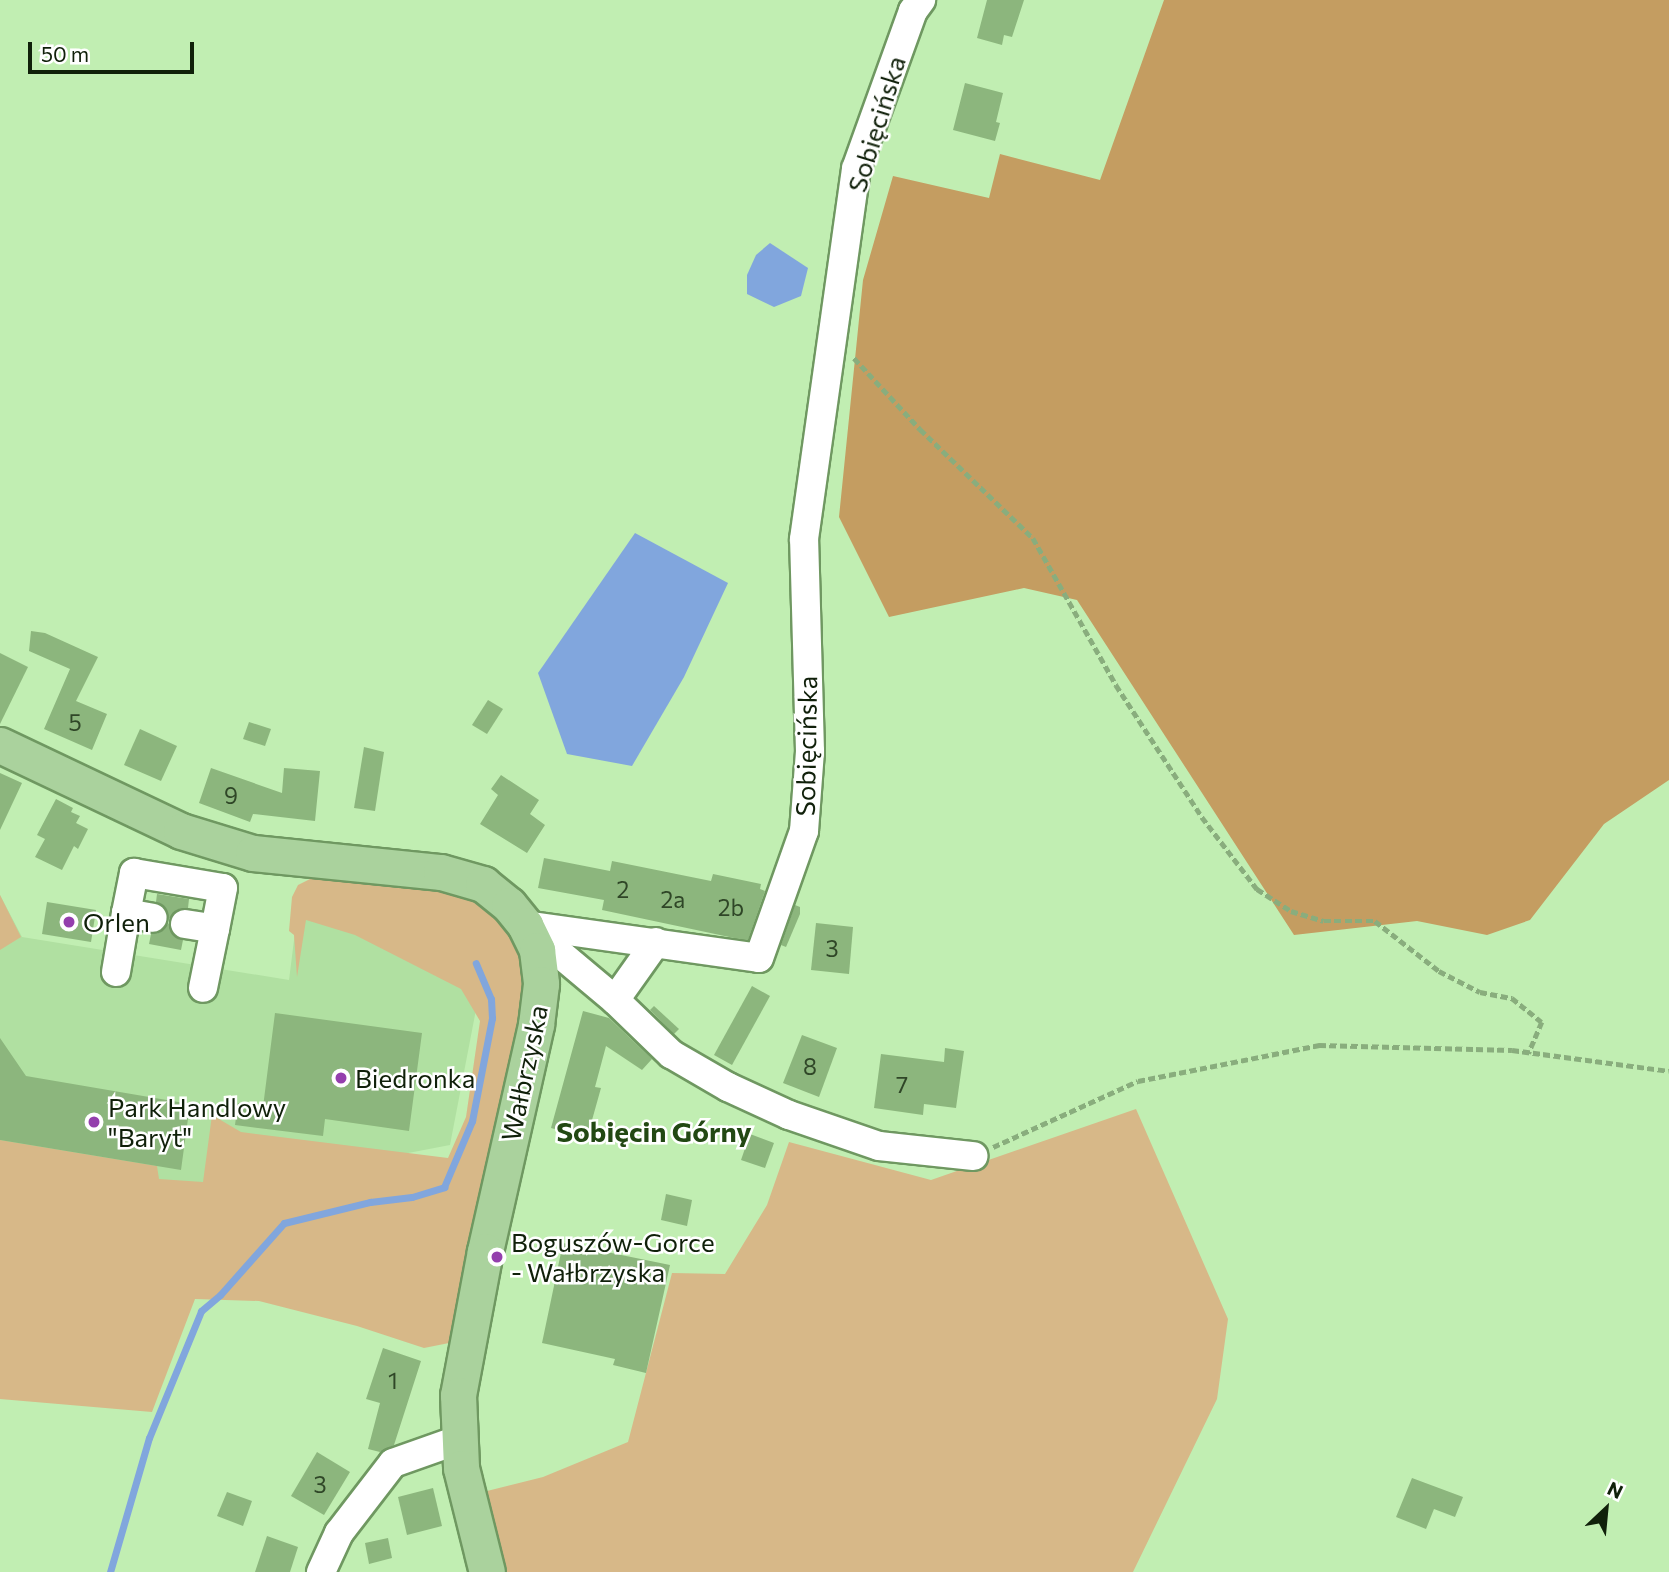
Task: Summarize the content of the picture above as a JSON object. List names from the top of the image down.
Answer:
{
  "streets": {
    "main road": ["Wałbrzyska"],
    "street": ["Sobięcińska"]
  },
  "crossings": [
    ["Sobięcińska", "Wałbrzyska"]
  ],
  "districts": ["Sobięcin Górny"],
  "places": [
    "Orlen",
    "Biedronka",
    "Park Handlowy \"Baryt\"",
    "Boguszów-Gorce - Wałbrzyska"
  ],
  "house_numbers": [
    "5",
    "9",
    "2",
    "2a",
    "2b",
    "3",
    "8",
    "7",
    "1",
    "3"
  ],
  "scale_bar": "50 m",
  "north": "top right"
}
